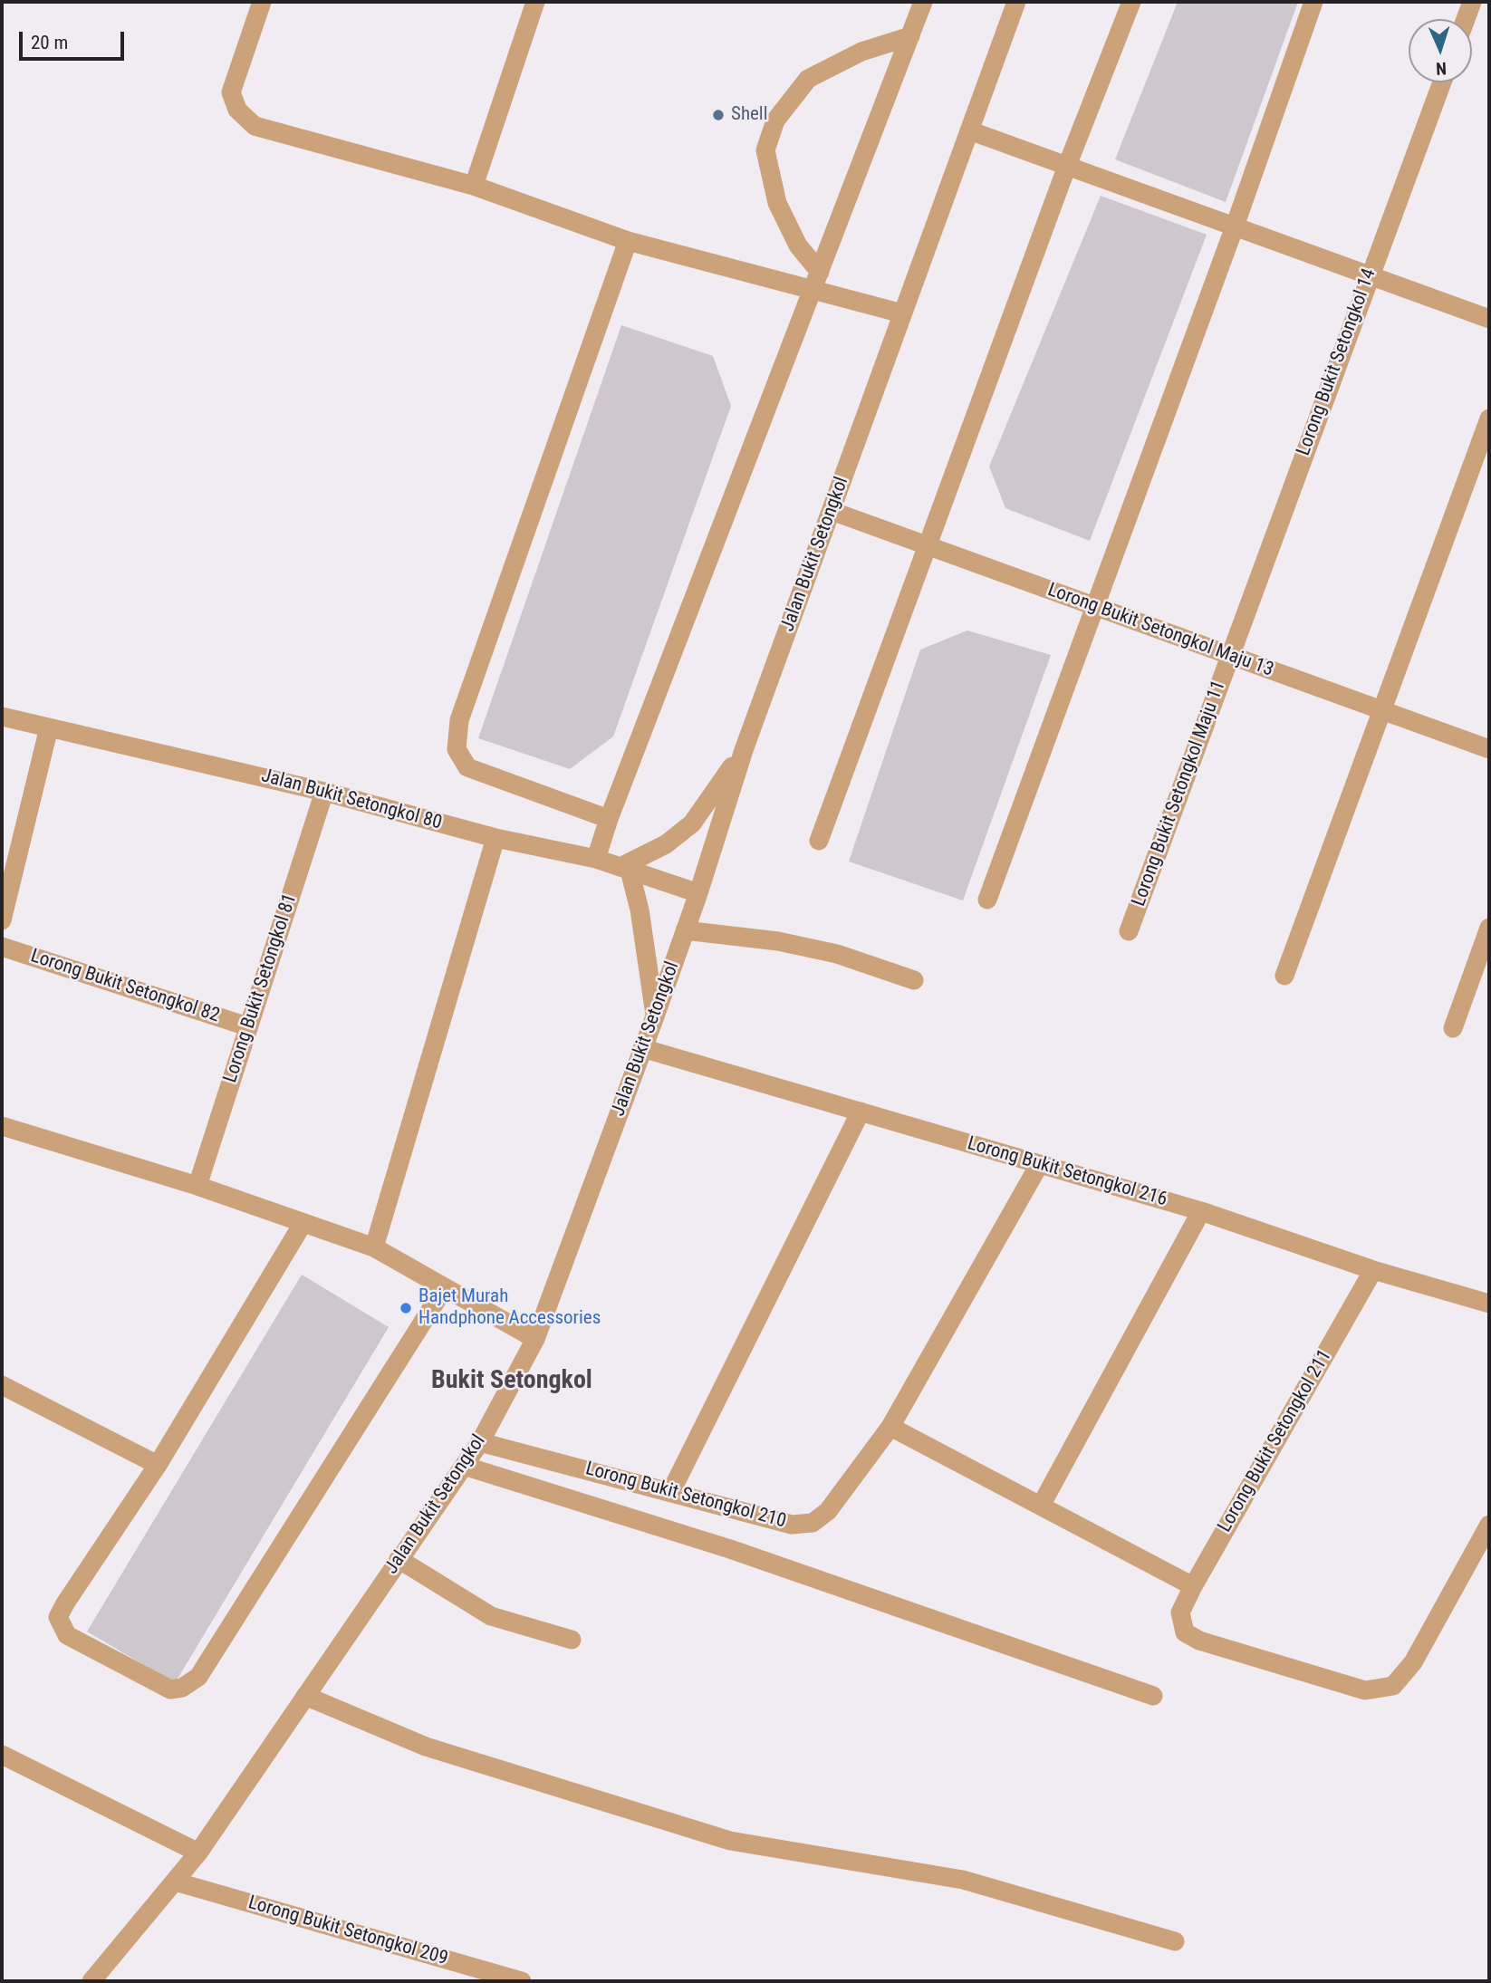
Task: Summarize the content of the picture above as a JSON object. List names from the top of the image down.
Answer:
{
  "streets": {
    "street": [
      "Lorong Bukit Setongkol 14",
      "Jalan Bukit Setongkol",
      "Lorong Bukit Setongkol Maju 13",
      "Lorong Bukit Setongkol Maju 11",
      "Jalan Bukit Setongkol 80",
      "Lorong Bukit Setongkol 82",
      "Lorong Bukit Setongkol 81",
      "Lorong Bukit Setongkol 216",
      "Lorong Bukit Setongkol 211",
      "Lorong Bukit Setongkol 210",
      "Lorong Bukit Setongkol 209"
    ]
  },
  "crossings": [
    ["Lorong Bukit Setongkol 14", "Lorong Bukit Setongkol Maju 13"],
    ["Lorong Bukit Setongkol 14", "Lorong Bukit Setongkol Maju 11"],
    ["Jalan Bukit Setongkol", "Lorong Bukit Setongkol Maju 13"],
    ["Jalan Bukit Setongkol", "Jalan Bukit Setongkol 80"],
    ["Jalan Bukit Setongkol", "Lorong Bukit Setongkol 216"],
    ["Jalan Bukit Setongkol", "Lorong Bukit Setongkol 210"],
    ["Jalan Bukit Setongkol", "Lorong Bukit Setongkol 209"],
    ["Lorong Bukit Setongkol Maju 13", "Lorong Bukit Setongkol Maju 11"],
    ["Jalan Bukit Setongkol 80", "Lorong Bukit Setongkol 81"],
    ["Lorong Bukit Setongkol 82", "Lorong Bukit Setongkol 81"],
    ["Lorong Bukit Setongkol 216", "Lorong Bukit Setongkol 211"],
    ["Lorong Bukit Setongkol 216", "Lorong Bukit Setongkol 210"]
  ],
  "districts": ["Bukit Setongkol"],
  "places": ["Shell", "Bajet Murah Handphone Accessories"],
  "scale_bar": "20 m",
  "north": "bottom"
}
